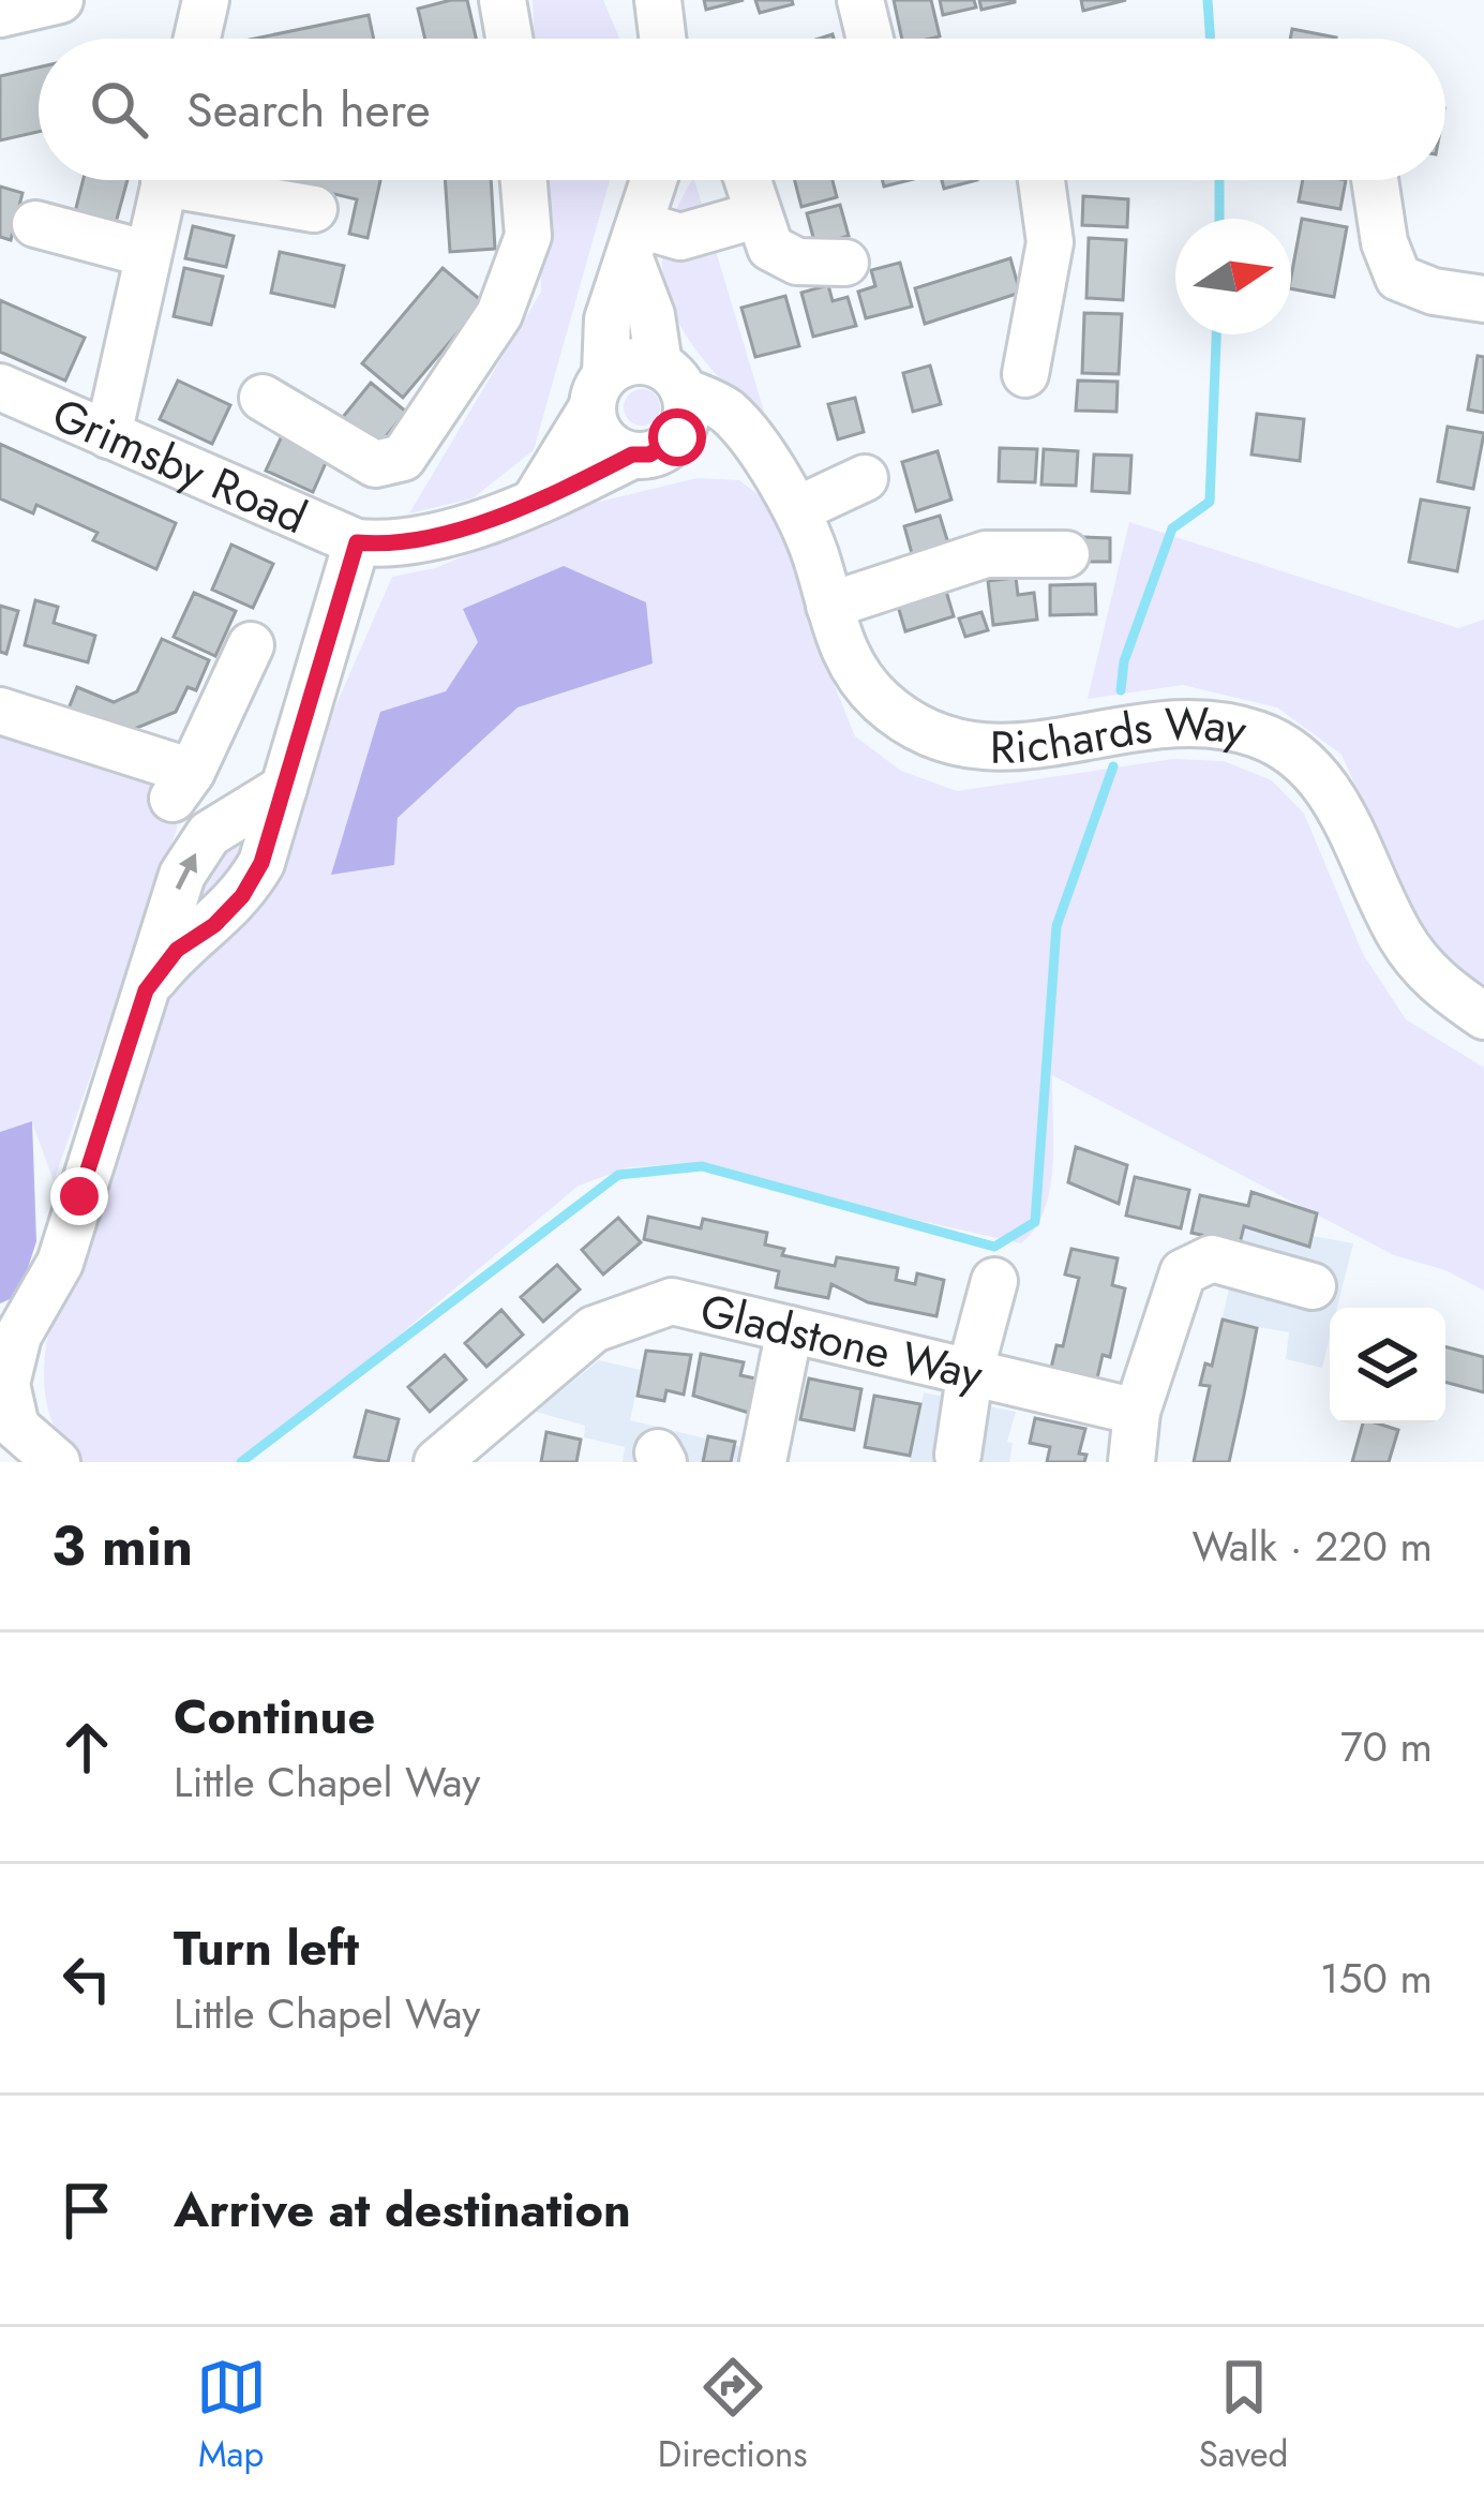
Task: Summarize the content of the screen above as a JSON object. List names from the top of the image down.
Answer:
{
  "streets": {
    "street": ["Grimsby Road", "Richards Way", "Gladstone Way"]
  },
  "north": "right",
  "page": {
    "search": "Search here",
    "heading": ["3 min", "Walk · 220 m"],
    "list": [
      ["Continue", "Little Chapel Way", "70 m"],
      ["Turn left", "Little Chapel Way", "150 m"],
      "Arrive at destination"
    ],
    "nav": ["Map", "Directions", "Saved"]
  }
}
